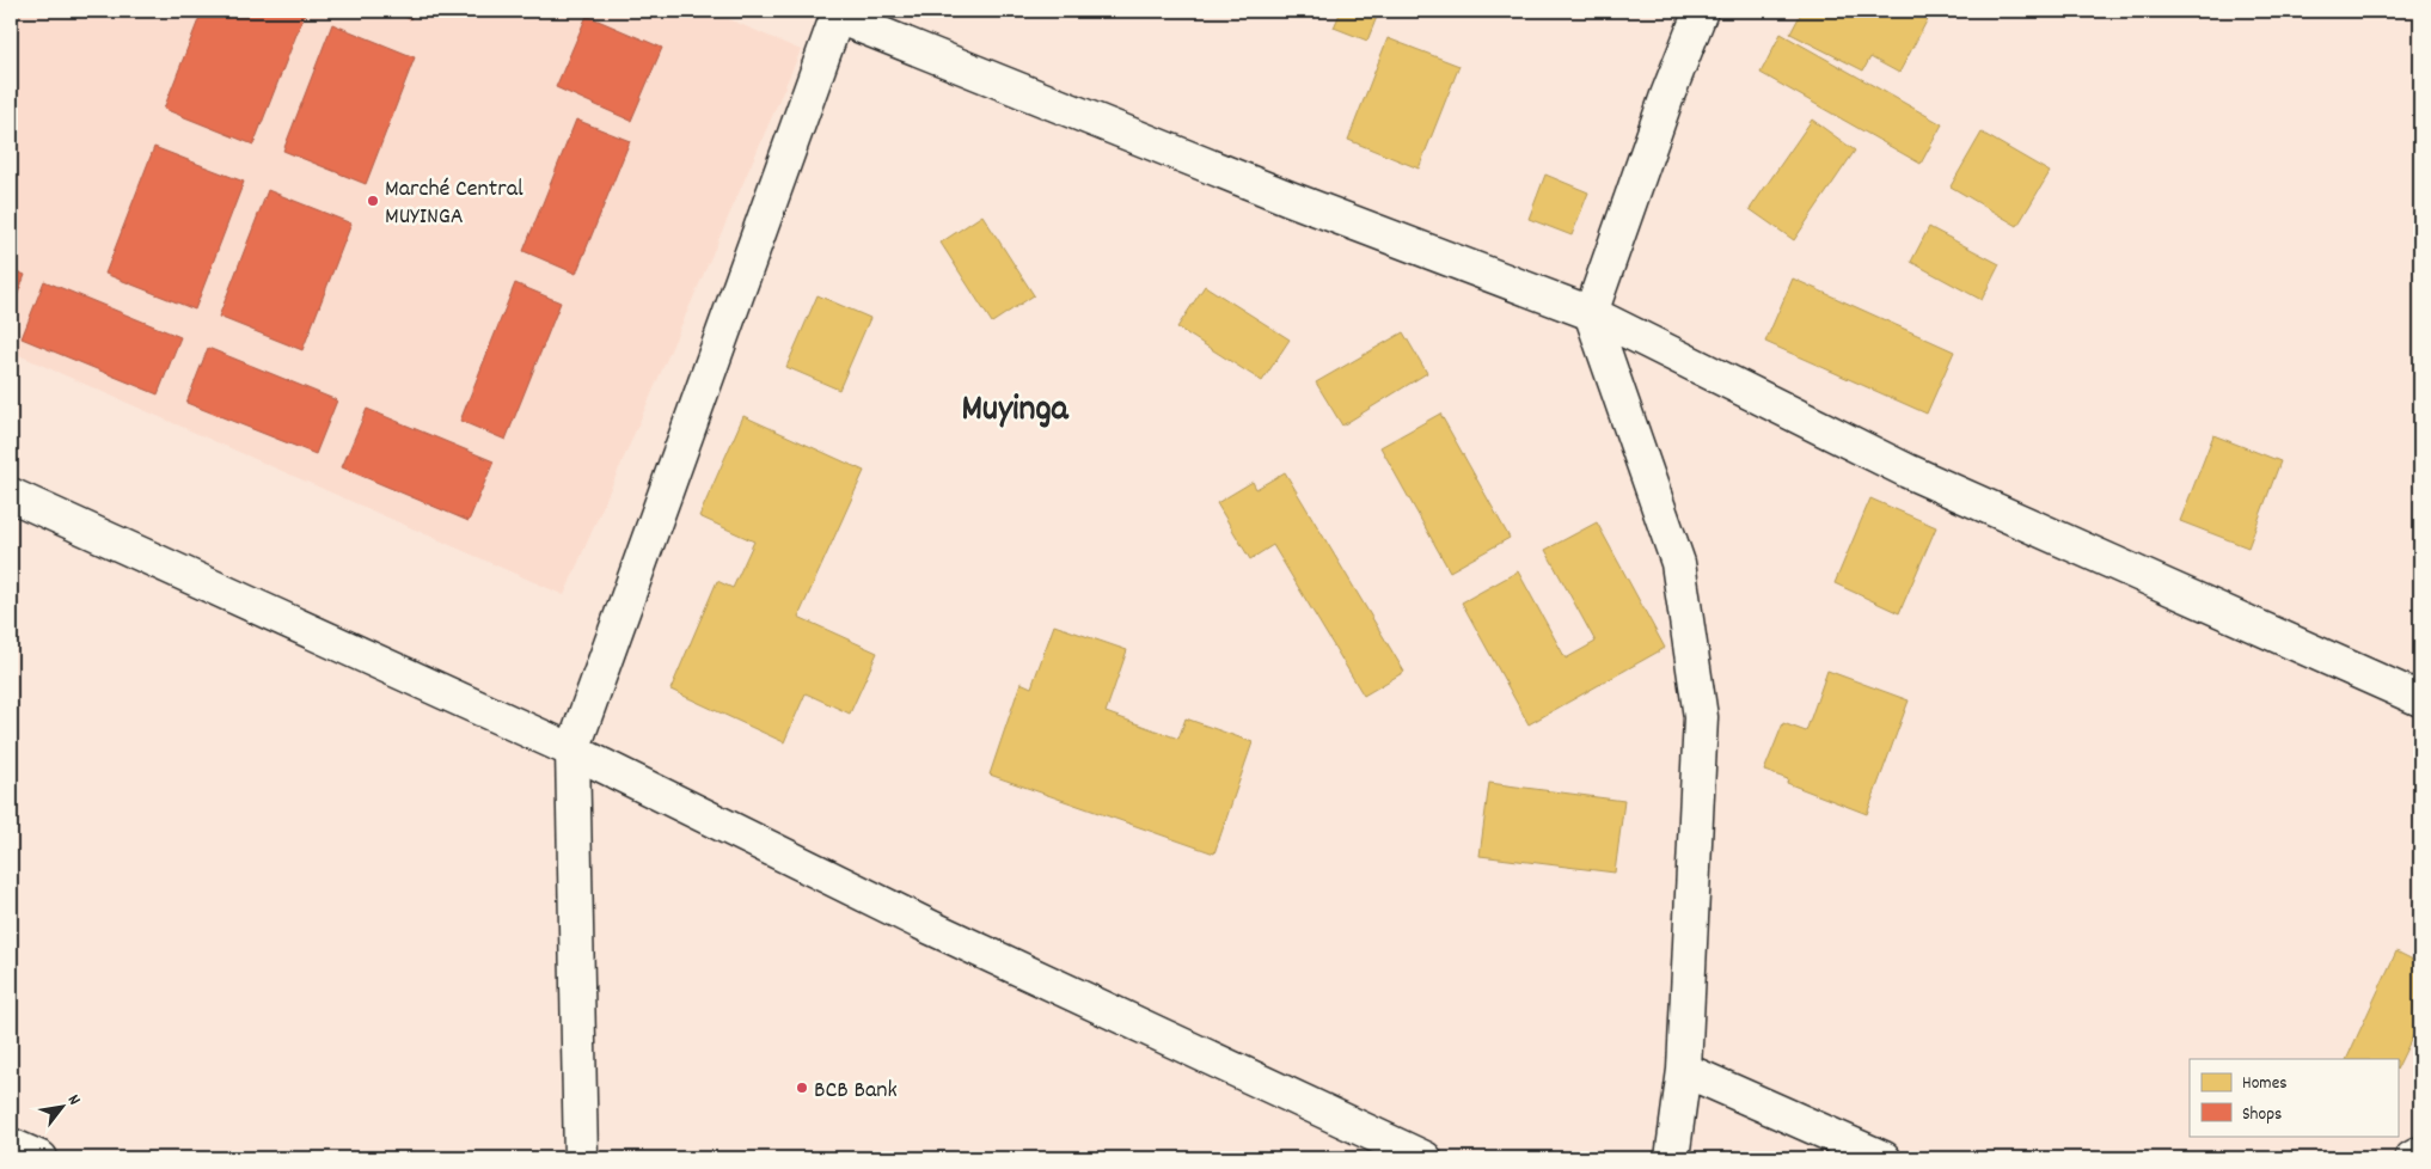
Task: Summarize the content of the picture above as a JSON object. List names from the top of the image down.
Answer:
{
  "districts": ["Muyinga"],
  "places": ["Marché Central MUYINGA", "BCB Bank"],
  "legend": ["Homes", "Shops"],
  "north": "top right"
}
